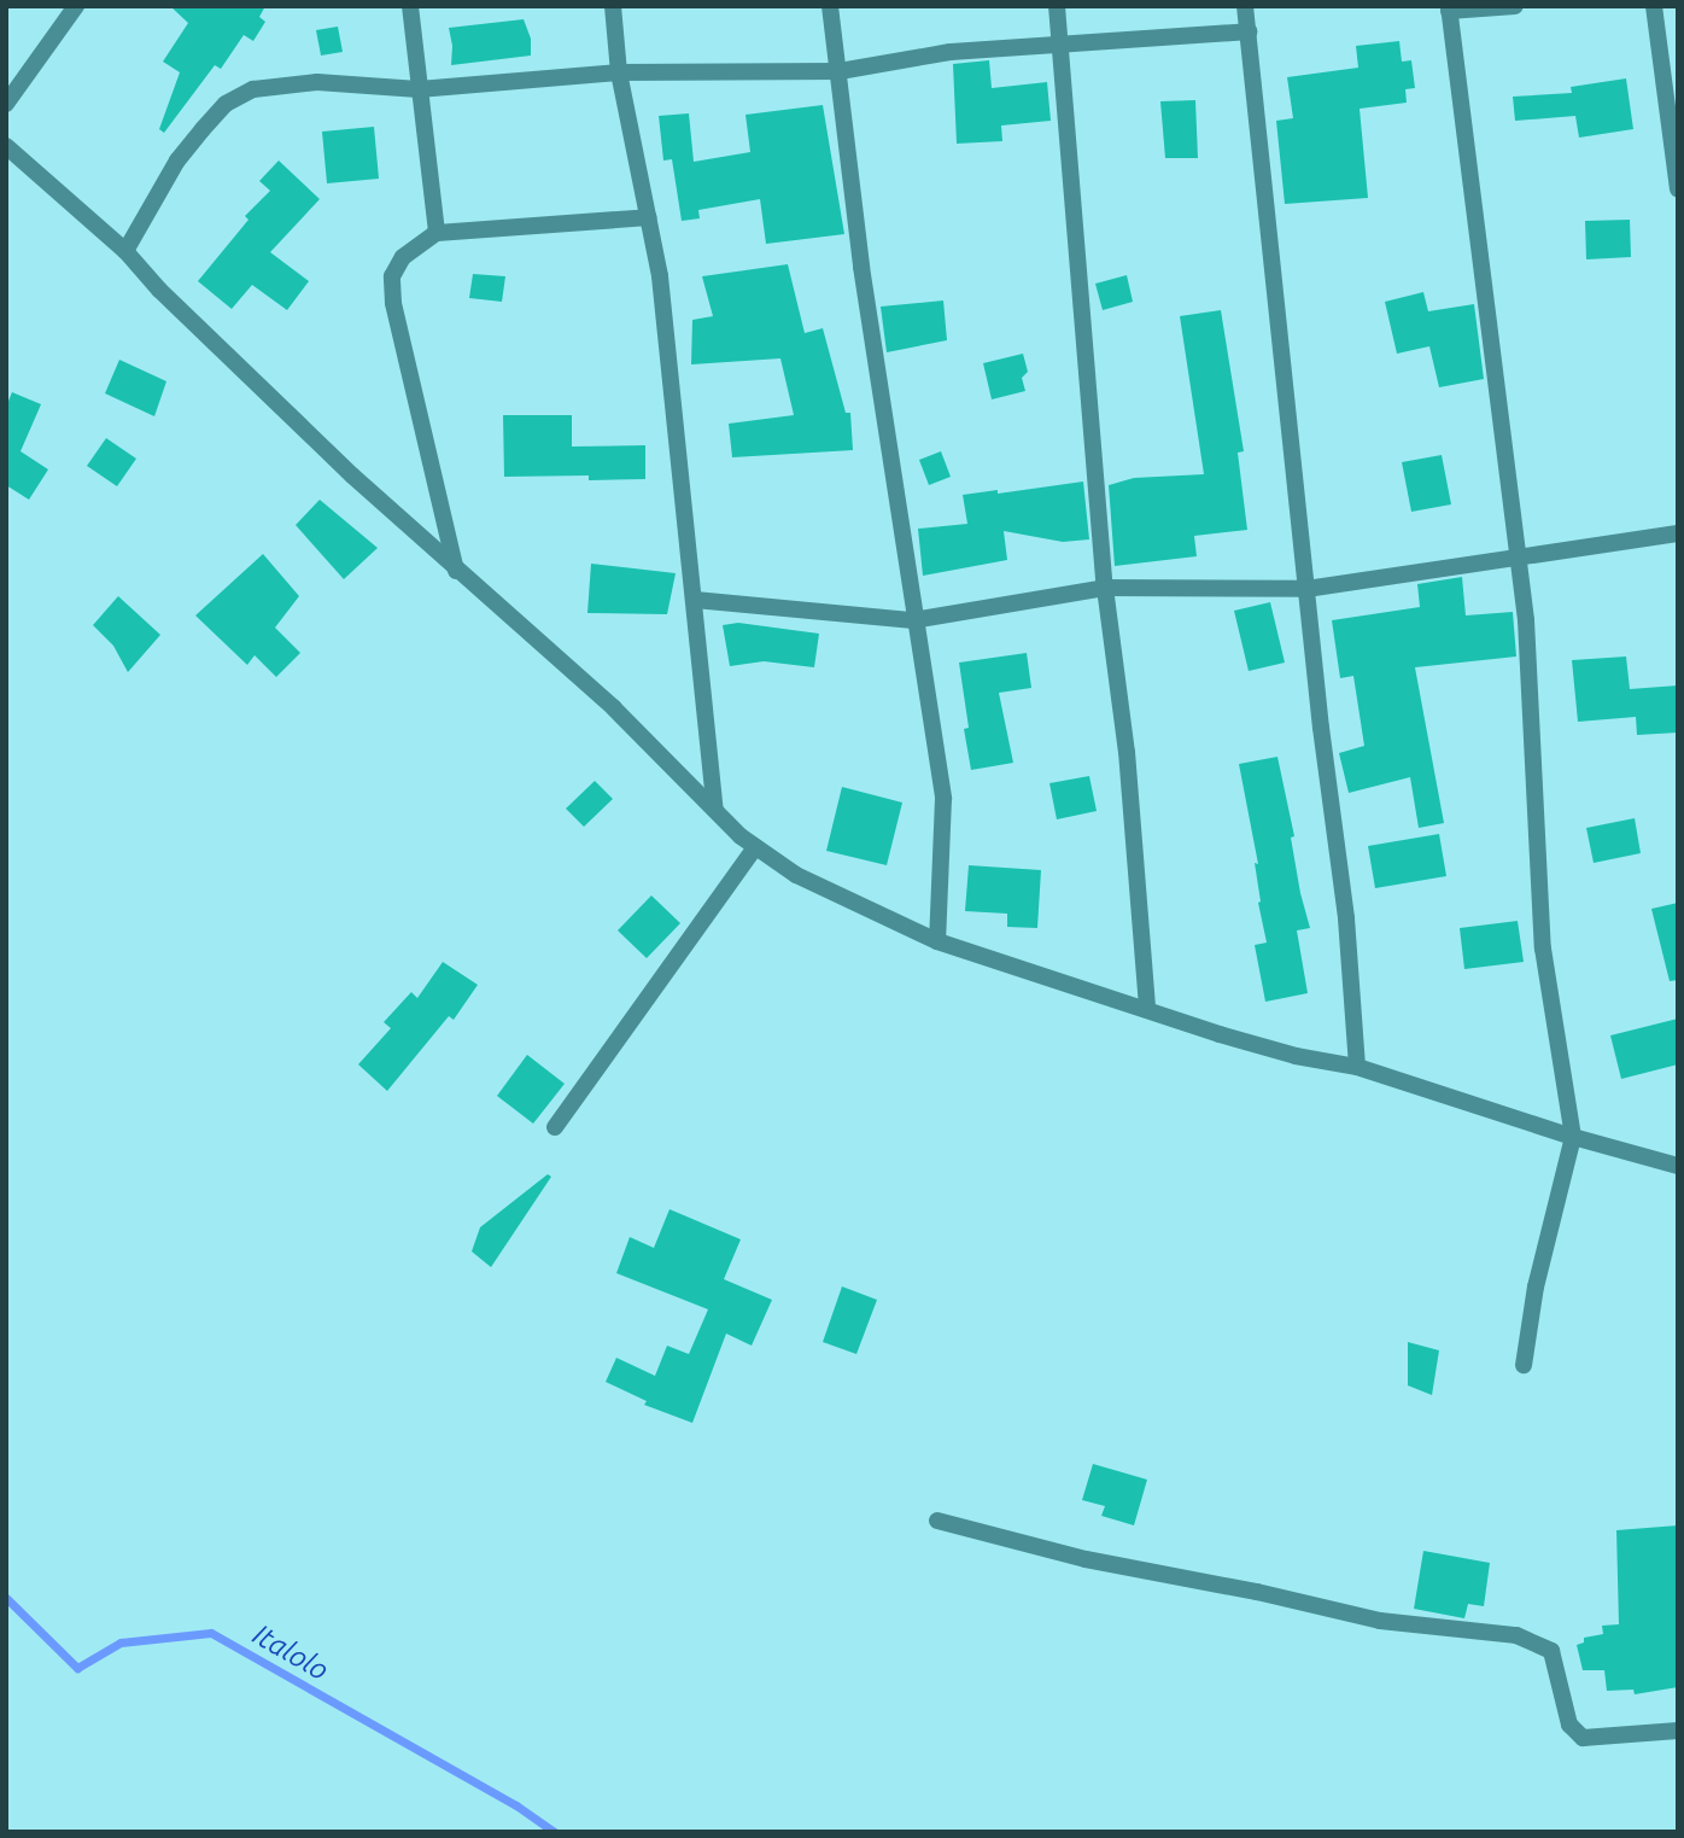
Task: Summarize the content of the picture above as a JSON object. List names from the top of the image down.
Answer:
{
  "water": ["Italolo"]
}
